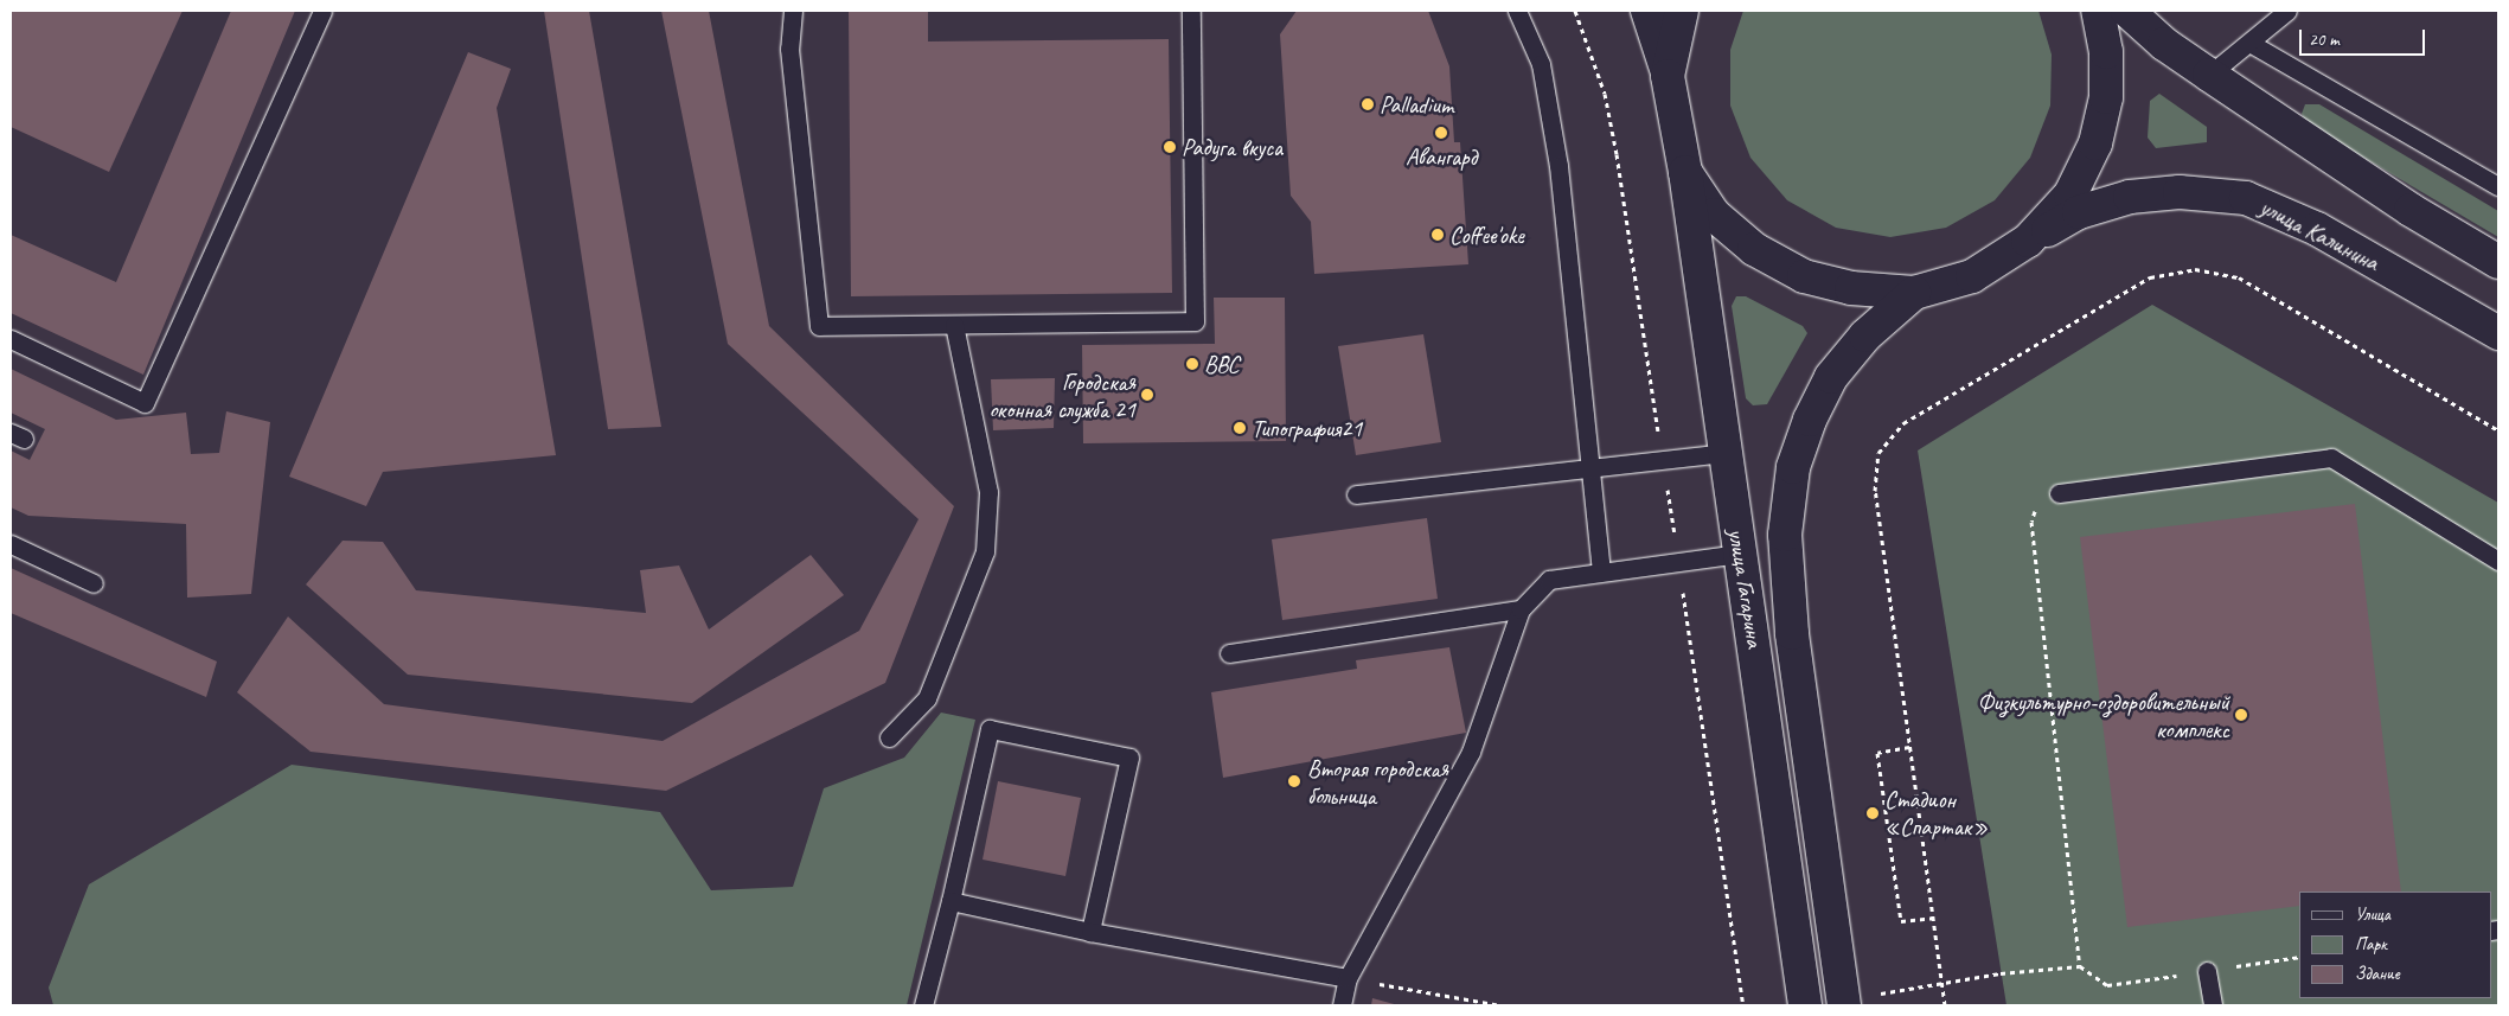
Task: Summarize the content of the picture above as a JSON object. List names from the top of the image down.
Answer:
{
  "streets": {
    "main road": ["улица Калинина", "улица Гагарина"]
  },
  "places": [
    "Palladium",
    "Авангард",
    "Радуга вкуса",
    "Coffee'oke",
    "ВВС",
    "Городская оконная служба 21",
    "Типография21",
    "Физкультурно-оздоровительный комплекс",
    "Вторая городская больница",
    "Стадион «Спартак»"
  ],
  "legend": ["Улица", "Парк", "Здание"],
  "scale_bar": "20 m"
}
